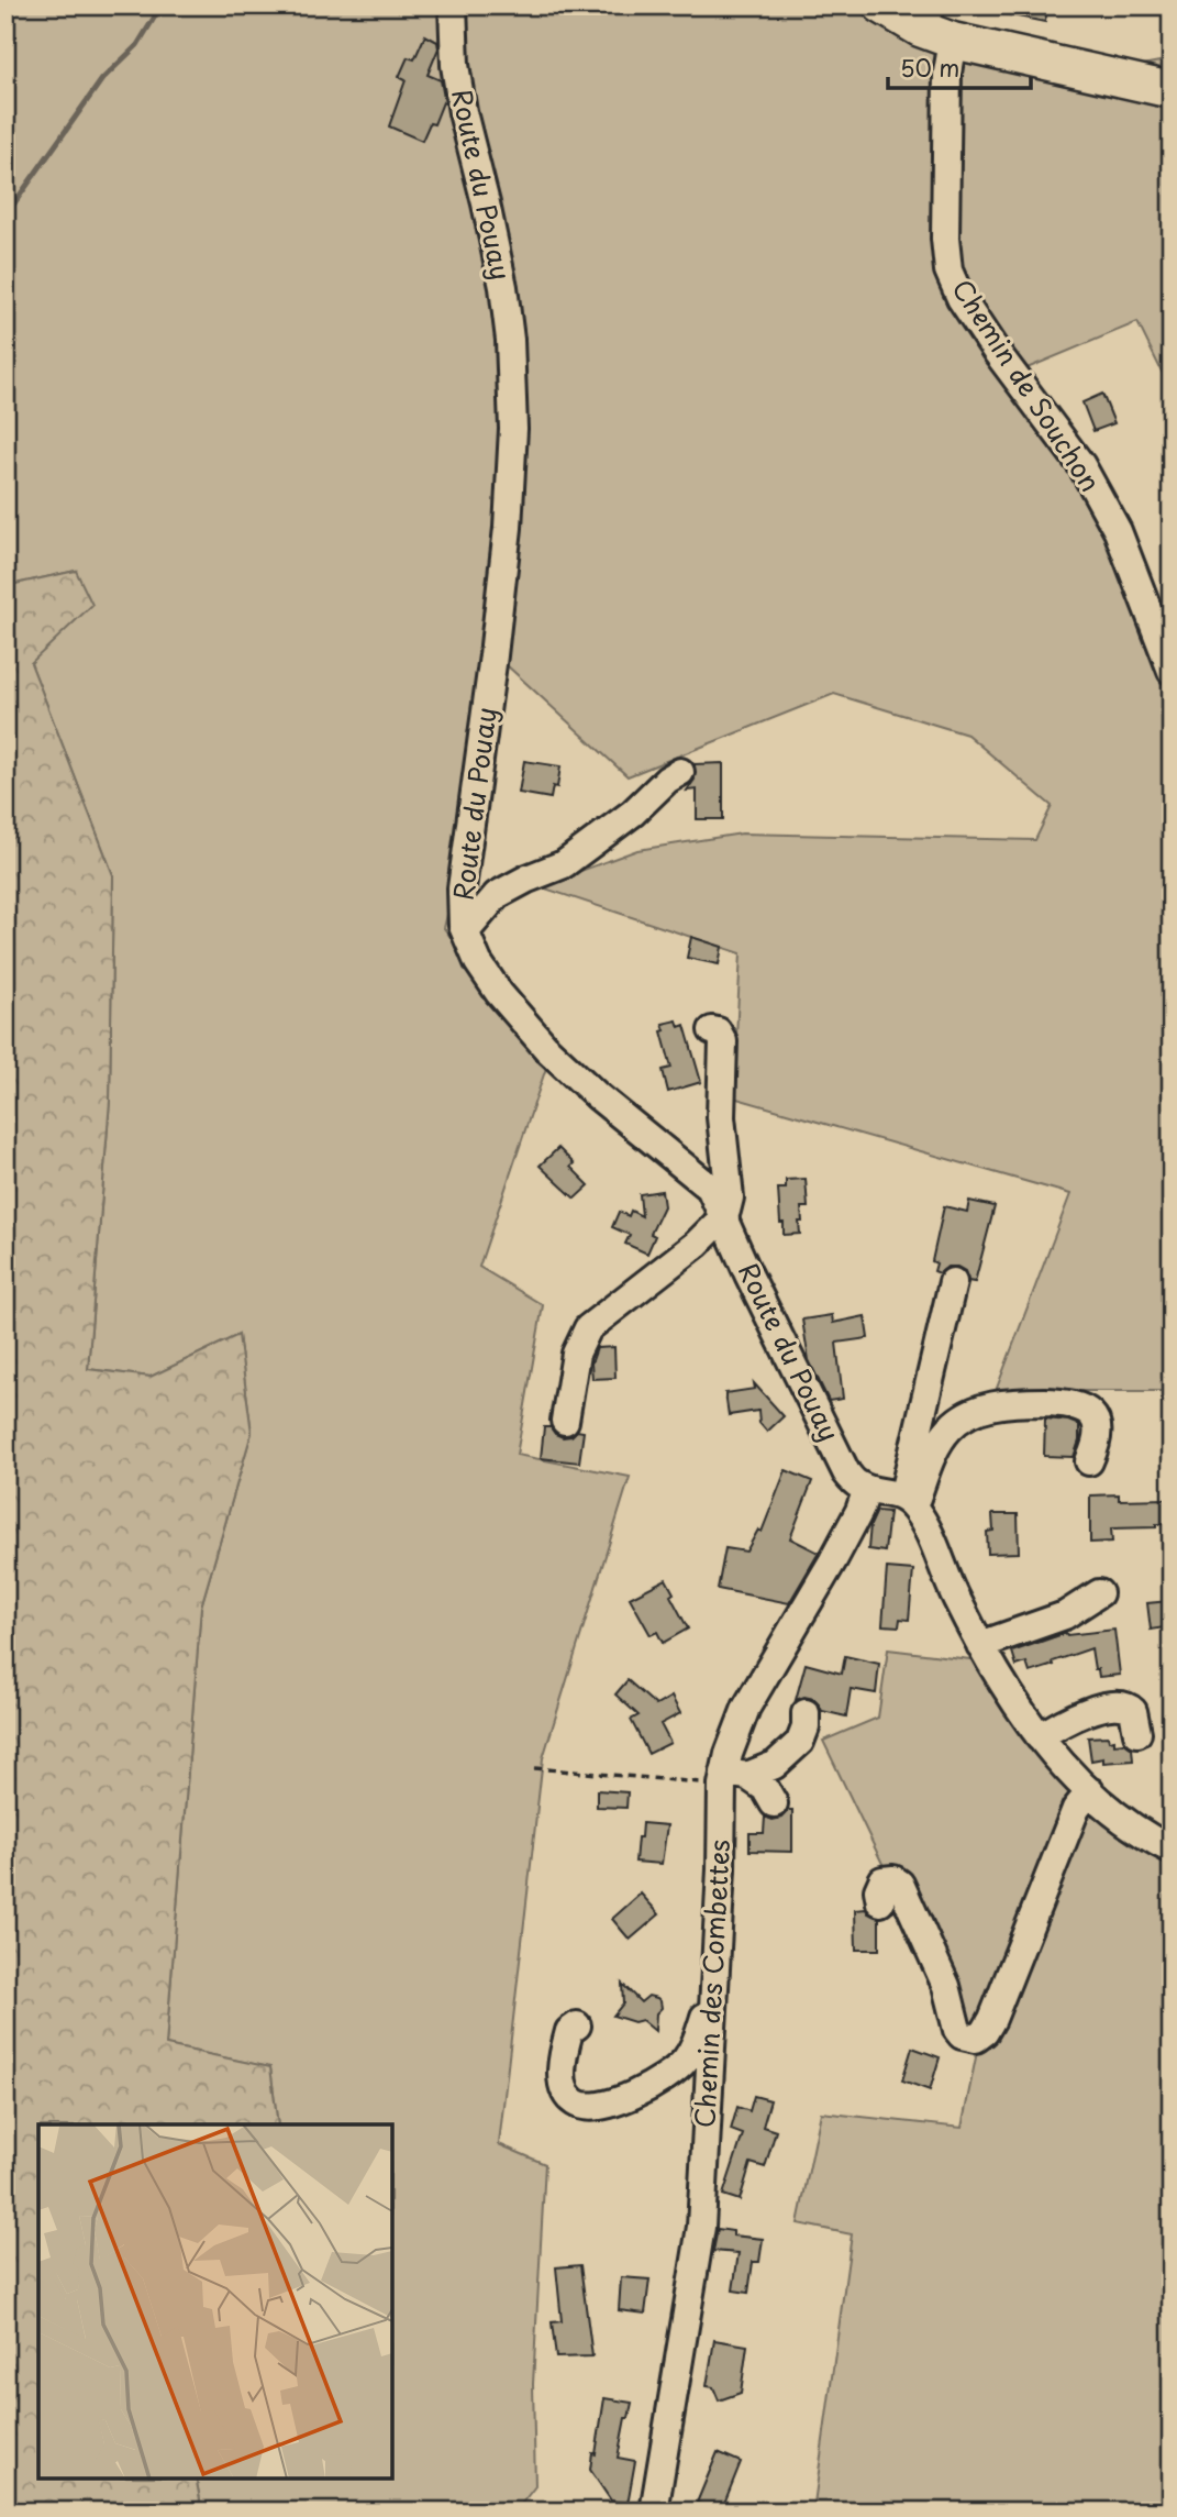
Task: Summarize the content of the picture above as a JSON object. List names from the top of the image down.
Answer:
{
  "streets": {
    "street": ["Route du Pouay", "Chemin de Souchon", "Chemin des Combettes"]
  },
  "crossings": [
    ["Route du Pouay", "Chemin des Combettes"]
  ],
  "scale_bar": "50 m"
}
